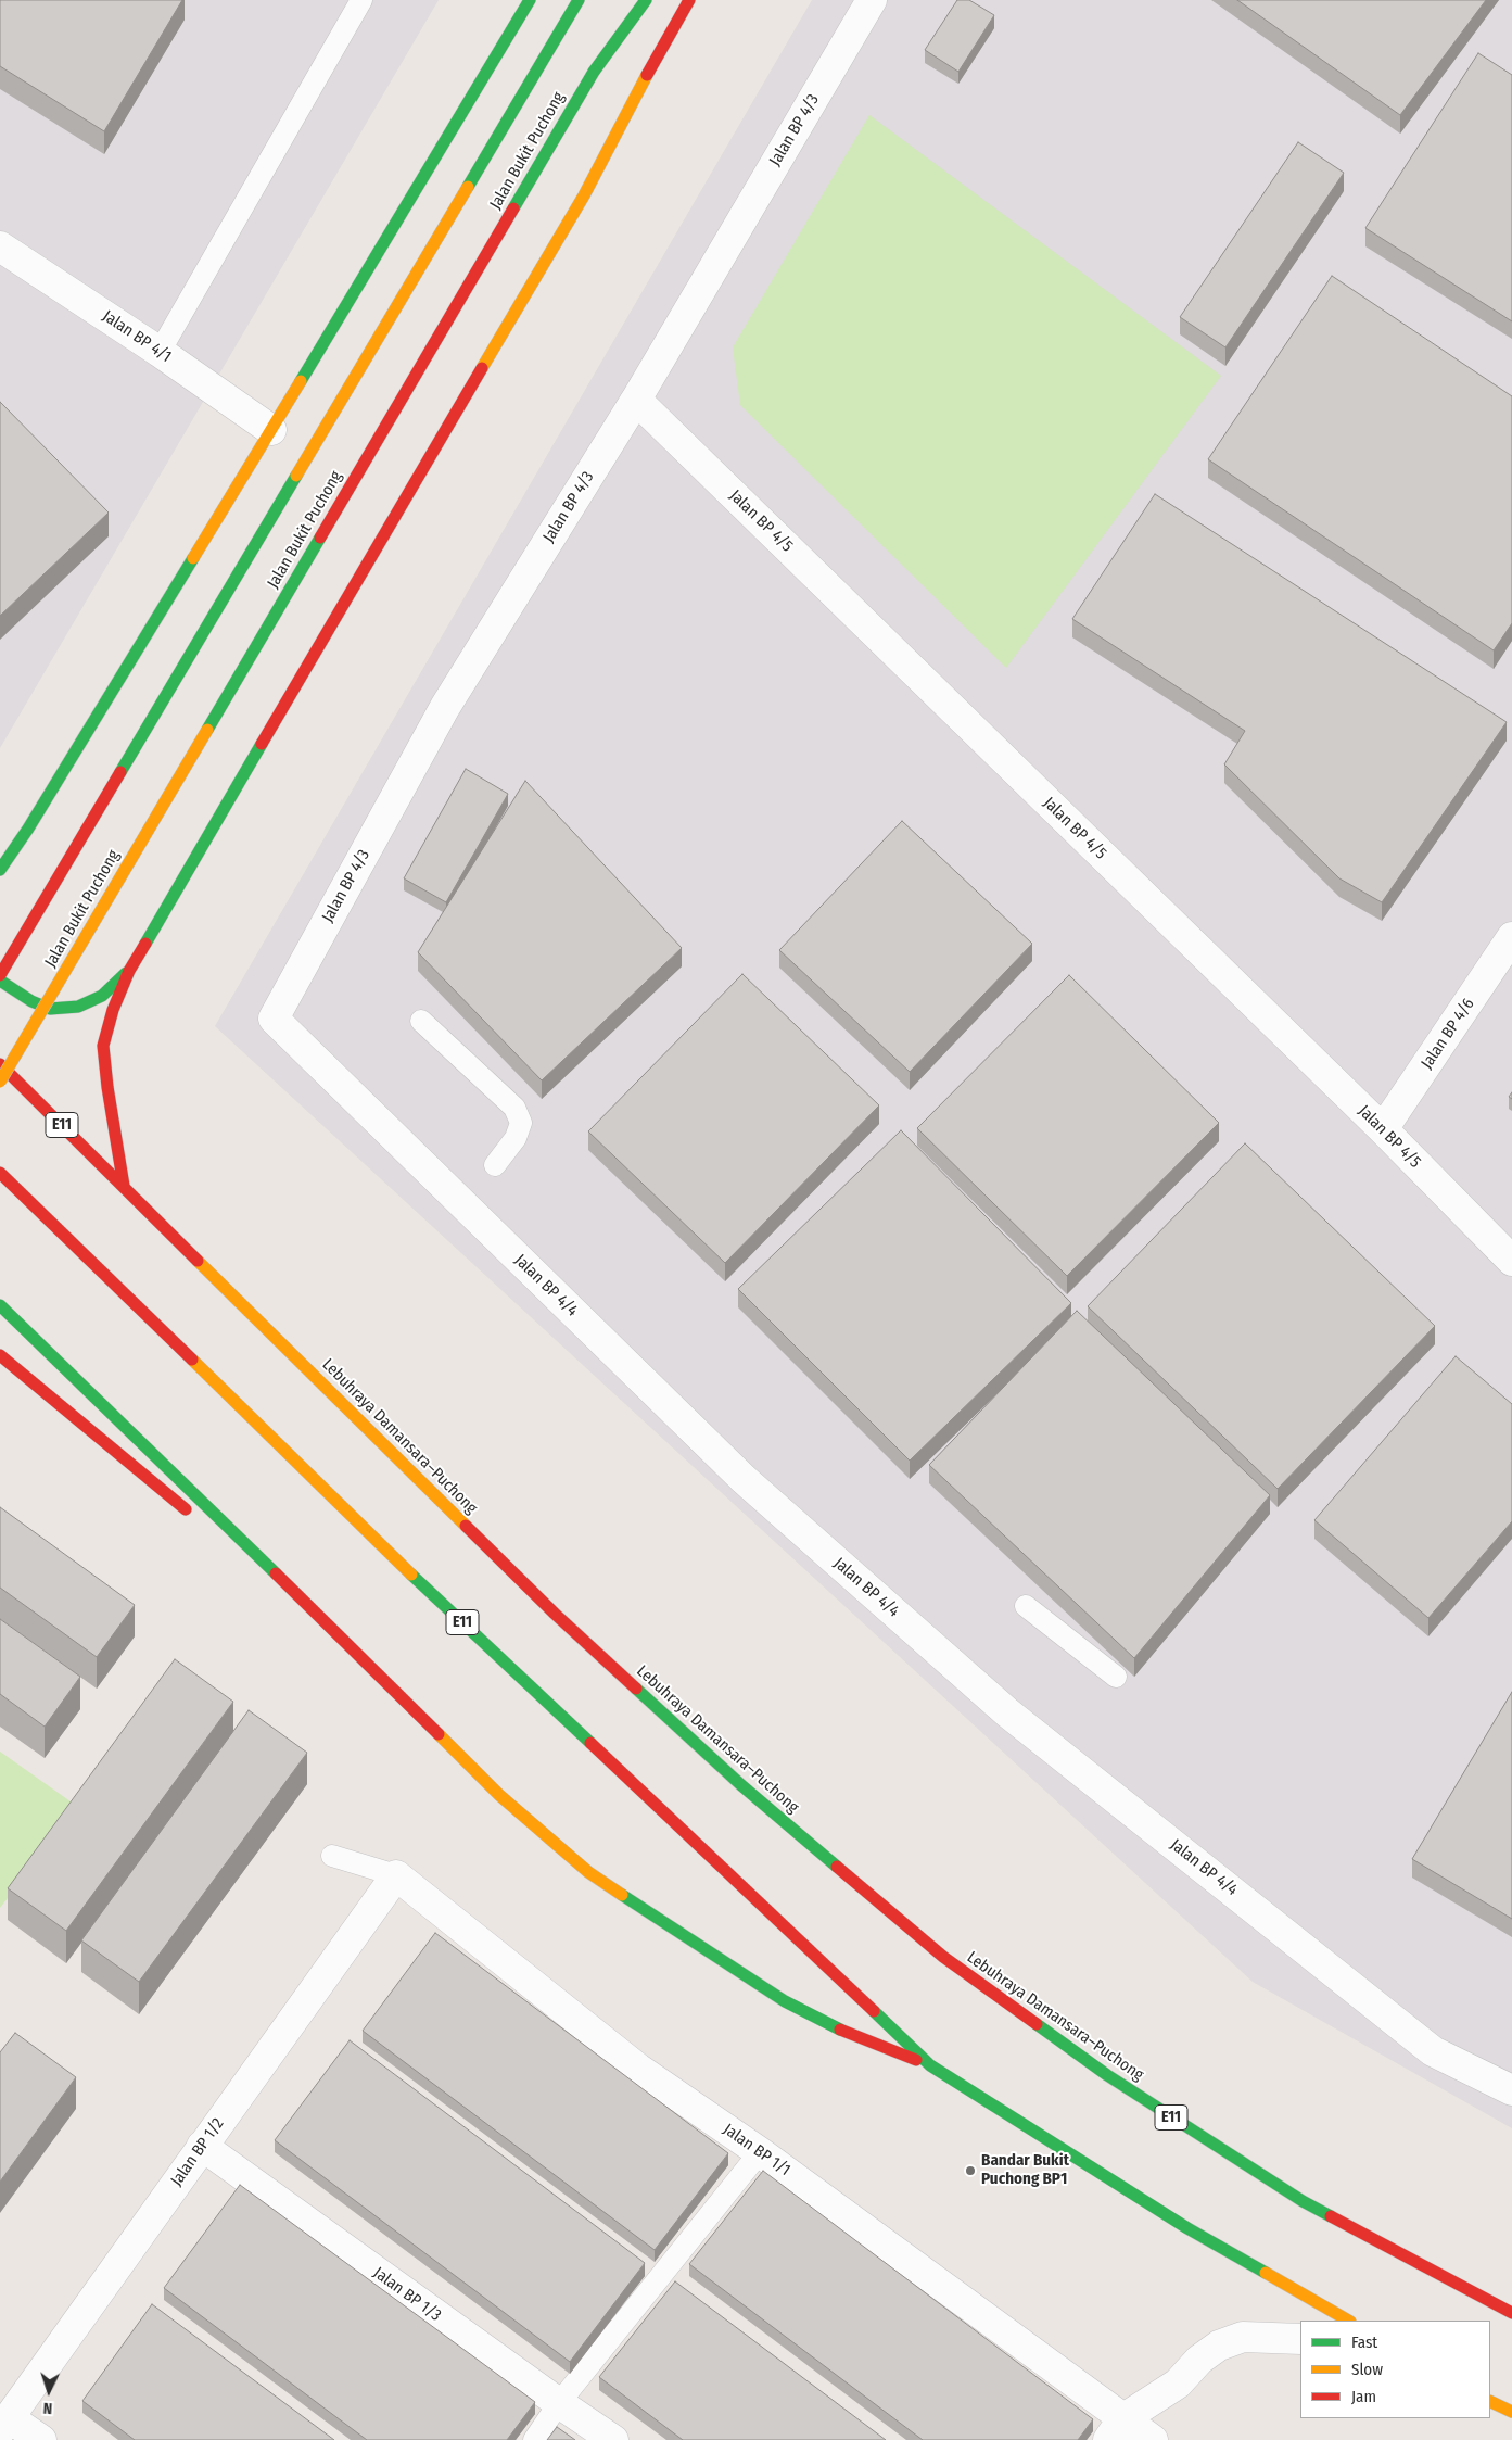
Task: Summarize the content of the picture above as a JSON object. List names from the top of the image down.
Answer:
{
  "streets": {
    "main road": ["Jalan Bukit Puchong", "E11", "Lebuhraya Damansara–Puchong"],
    "street": [
      "Jalan BP 4/3",
      "Jalan BP 4/1",
      "Jalan BP 4/5",
      "Jalan BP 4/6",
      "Jalan BP 4/4",
      "Jalan BP 1/1",
      "Jalan BP 1/2",
      "Jalan BP 1/3"
    ]
  },
  "crossings": [
    ["Jalan BP 4/3", "Jalan BP 4/5"],
    ["Jalan BP 4/3", "Jalan BP 4/4"],
    ["Jalan BP 4/5", "Jalan BP 4/6"],
    ["Jalan BP 1/1", "Jalan BP 1/2"],
    ["Jalan BP 1/2", "Jalan BP 1/3"]
  ],
  "places": ["Bandar Bukit Puchong BP1"],
  "legend": ["Fast", "Slow", "Jam"],
  "north": "bottom"
}
